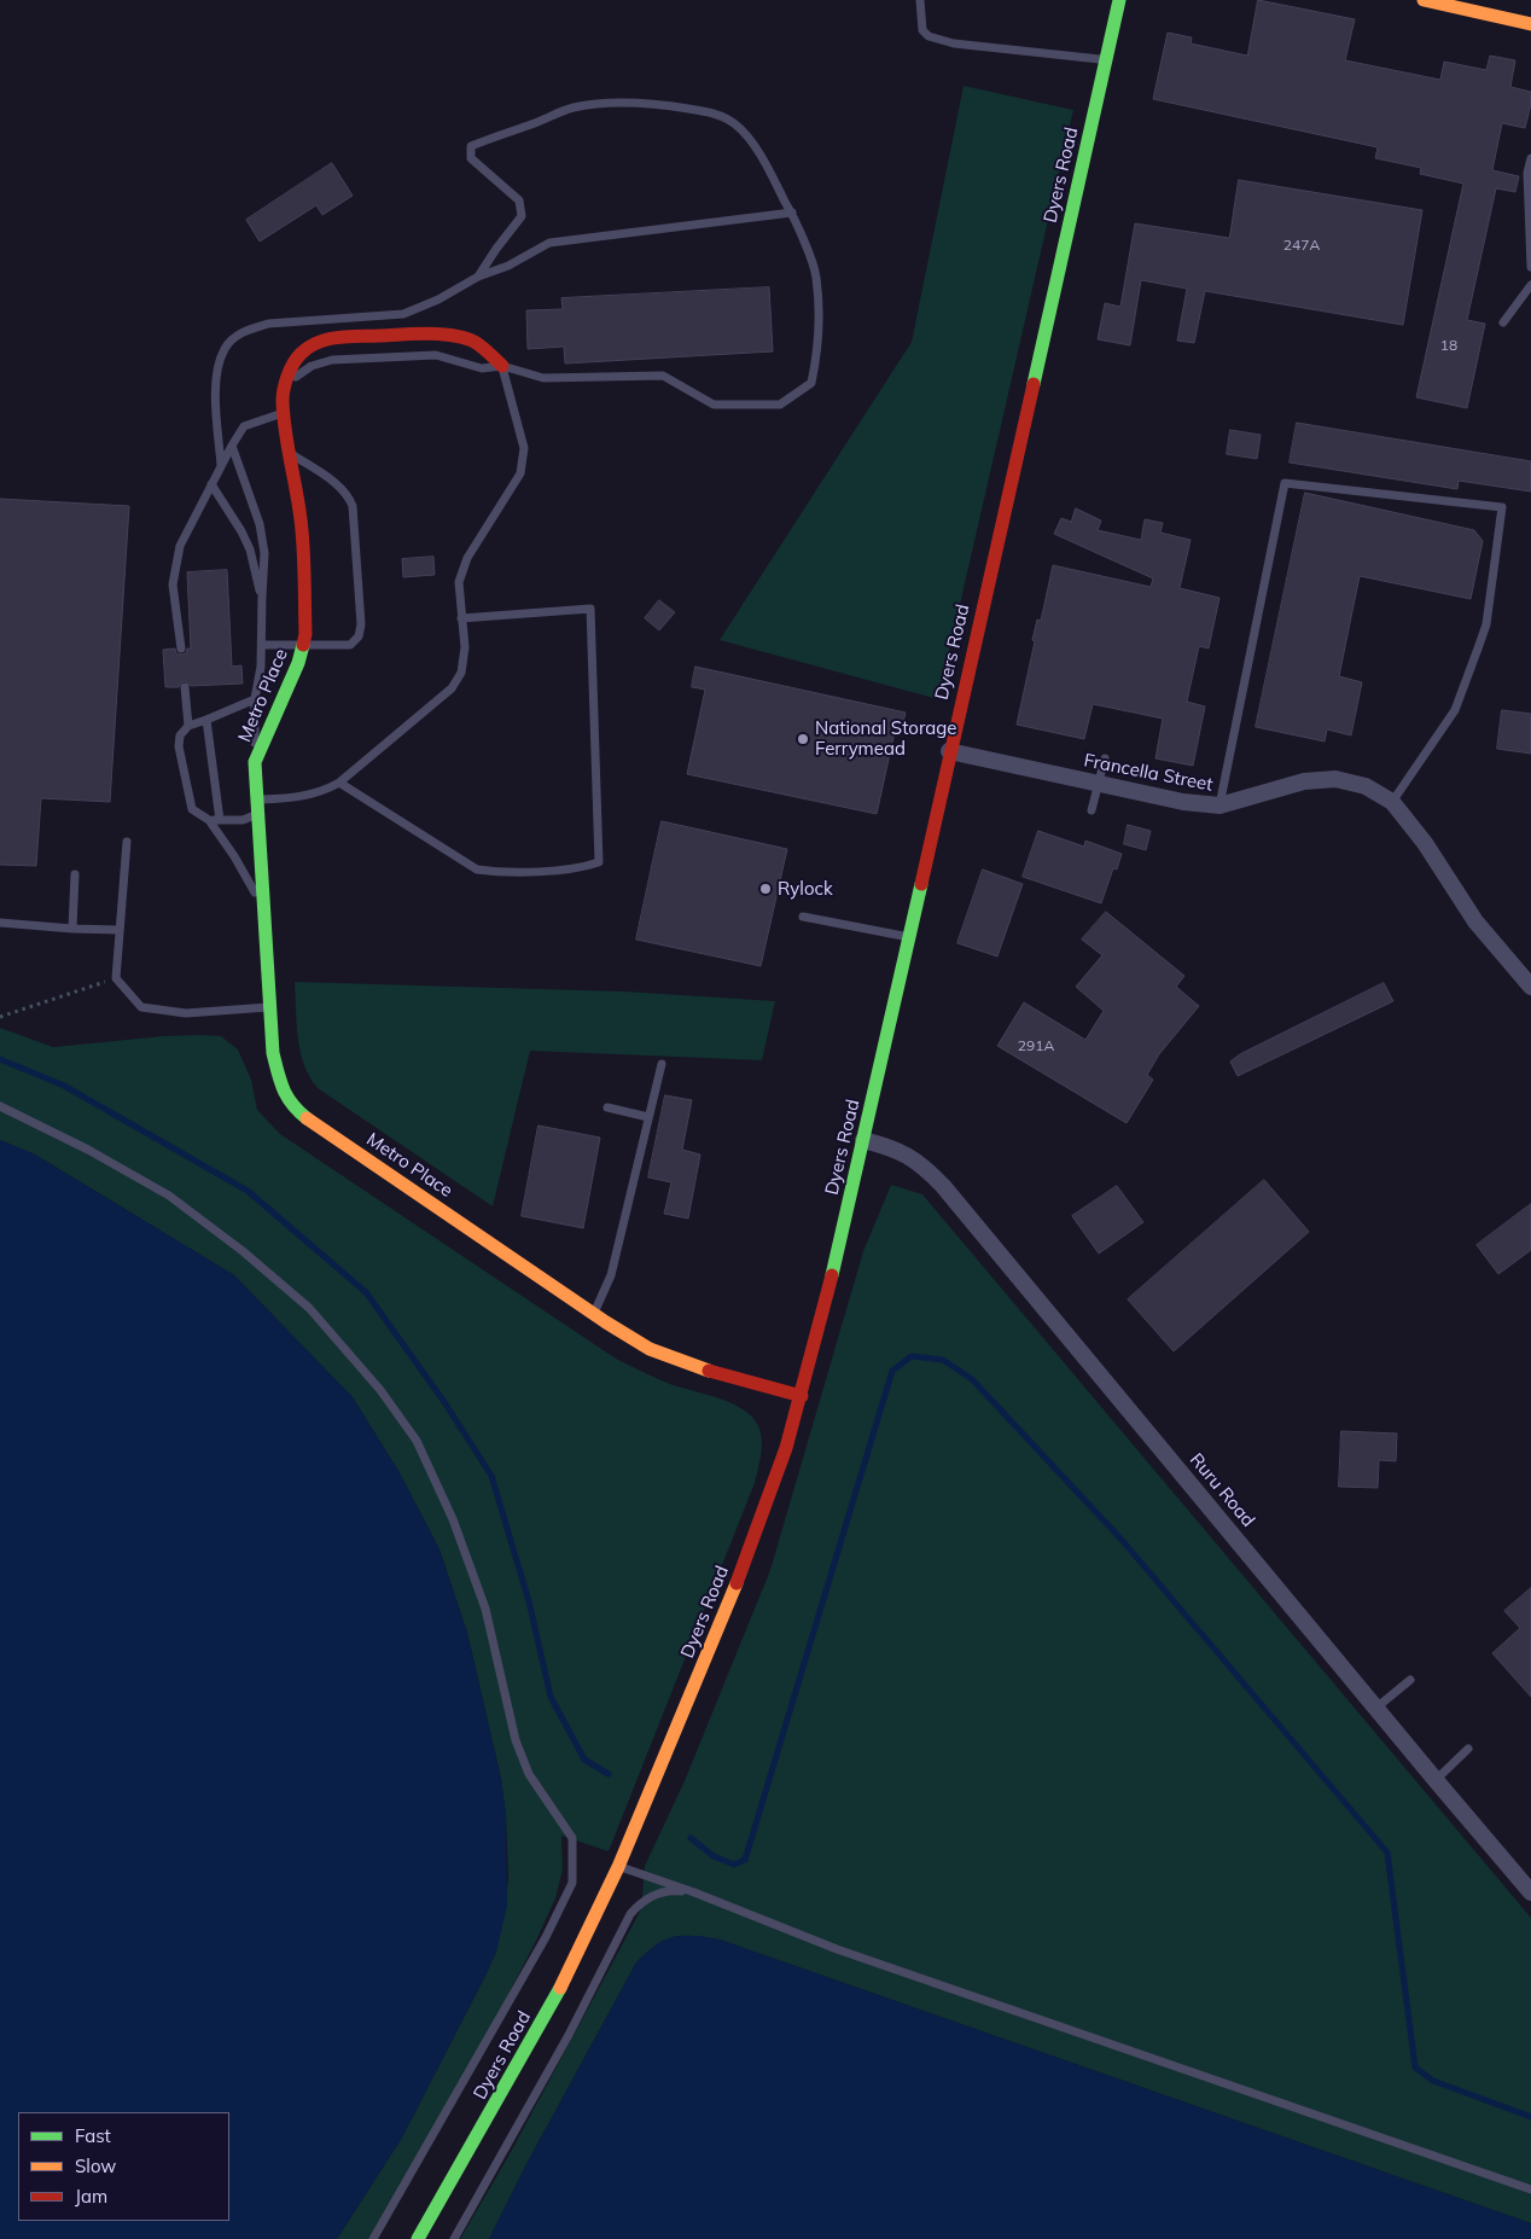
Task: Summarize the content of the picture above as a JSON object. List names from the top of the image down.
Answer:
{
  "streets": {
    "main road": ["Dyers Road", "Metro Place"],
    "street": ["Francella Street", "Ruru Road"]
  },
  "crossings": [
    ["Dyers Road", "Metro Place"],
    ["Dyers Road", "Francella Street"],
    ["Dyers Road", "Ruru Road"]
  ],
  "places": ["National Storage Ferrymead", "Rylock"],
  "house_numbers": ["247A", "18", "291A"],
  "legend": ["Fast", "Slow", "Jam"]
}
